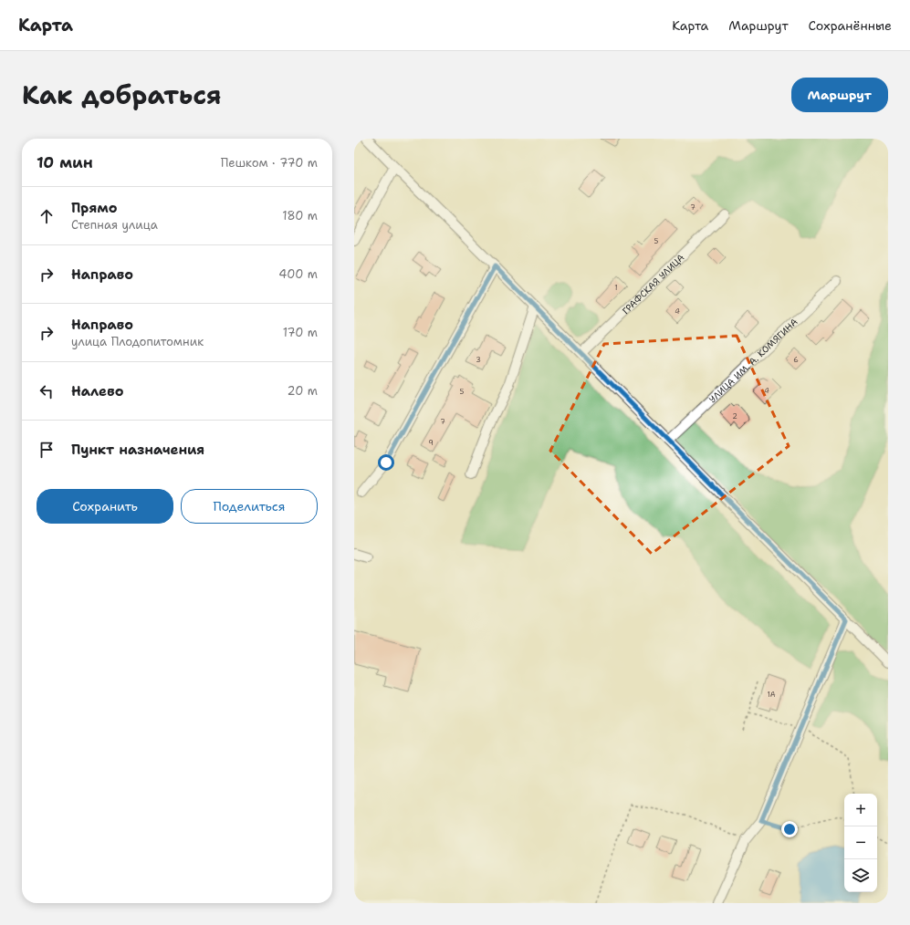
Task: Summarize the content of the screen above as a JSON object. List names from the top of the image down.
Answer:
{
  "streets": {
    "street": ["ГРАФСКАЯ УЛИЦА", "УЛИЦА ИМ. А. КОМЯГИНА"]
  },
  "house_numbers": [
    "7",
    "5",
    "1",
    "4",
    "3",
    "6",
    "4",
    "5",
    "2",
    "7",
    "9",
    "1А"
  ],
  "page": {
    "header": "Карта",
    "nav": ["Карта", "Маршрут", "Сохранённые"],
    "title": "Как добраться",
    "buttons": [
      "Маршрут",
      ["Сохранить", "Поделиться"]
    ],
    "heading": ["10 мин", "Пешком · 770 m"],
    "list": [
      ["Прямо", "Степная улица", "180 m"],
      ["Направо", "400 m"],
      ["Направо", "улица Плодопитомник", "170 m"],
      ["Налево", "20 m"],
      "Пункт назначения"
    ],
    "map_buttons": ["+", "−"]
  }
}
